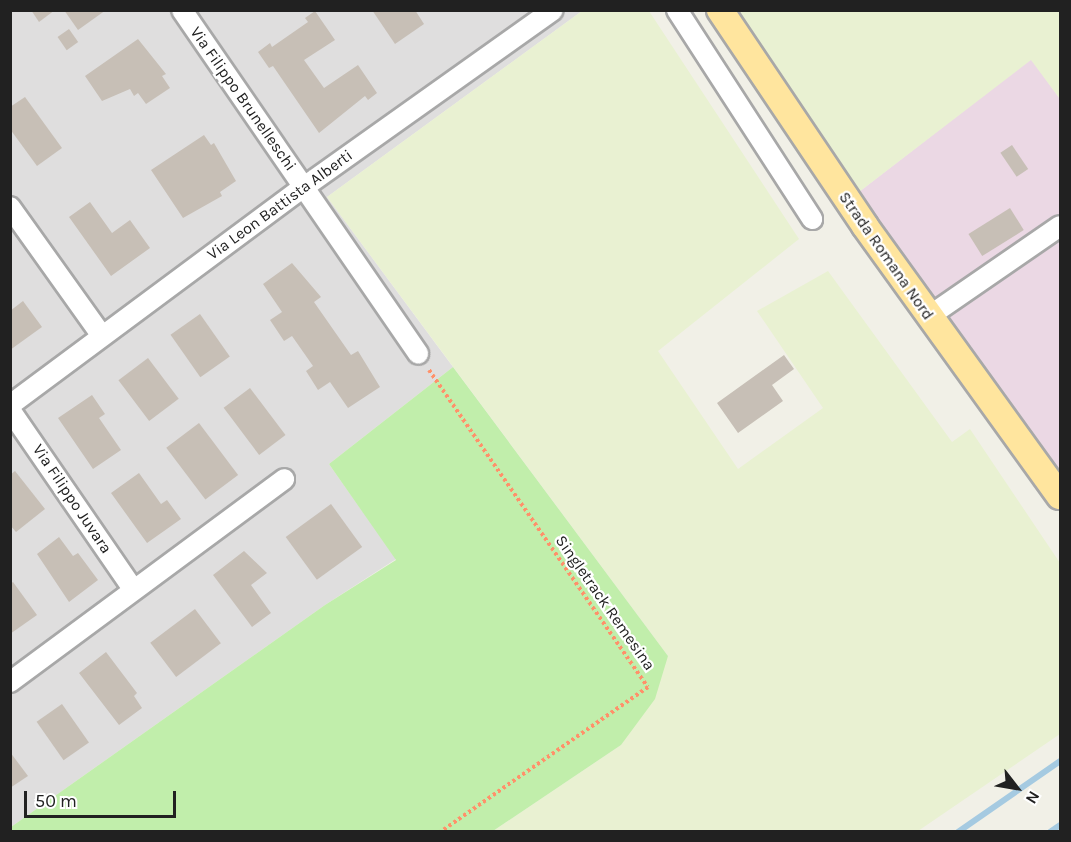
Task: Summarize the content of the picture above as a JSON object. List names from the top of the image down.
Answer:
{
  "streets": {
    "main road": ["Strada Romana Nord"],
    "street": ["Via Filippo Brunelleschi", "Via Leon Battista Alberti", "Via Filippo Juvara"],
    "path": ["Singletrack Remesina"]
  },
  "crossings": [
    ["Via Filippo Brunelleschi", "Via Leon Battista Alberti"],
    ["Via Filippo Brunelleschi", "Singletrack Remesina"],
    ["Via Leon Battista Alberti", "Via Filippo Juvara"]
  ],
  "scale_bar": "50 m",
  "north": "bottom right"
}
